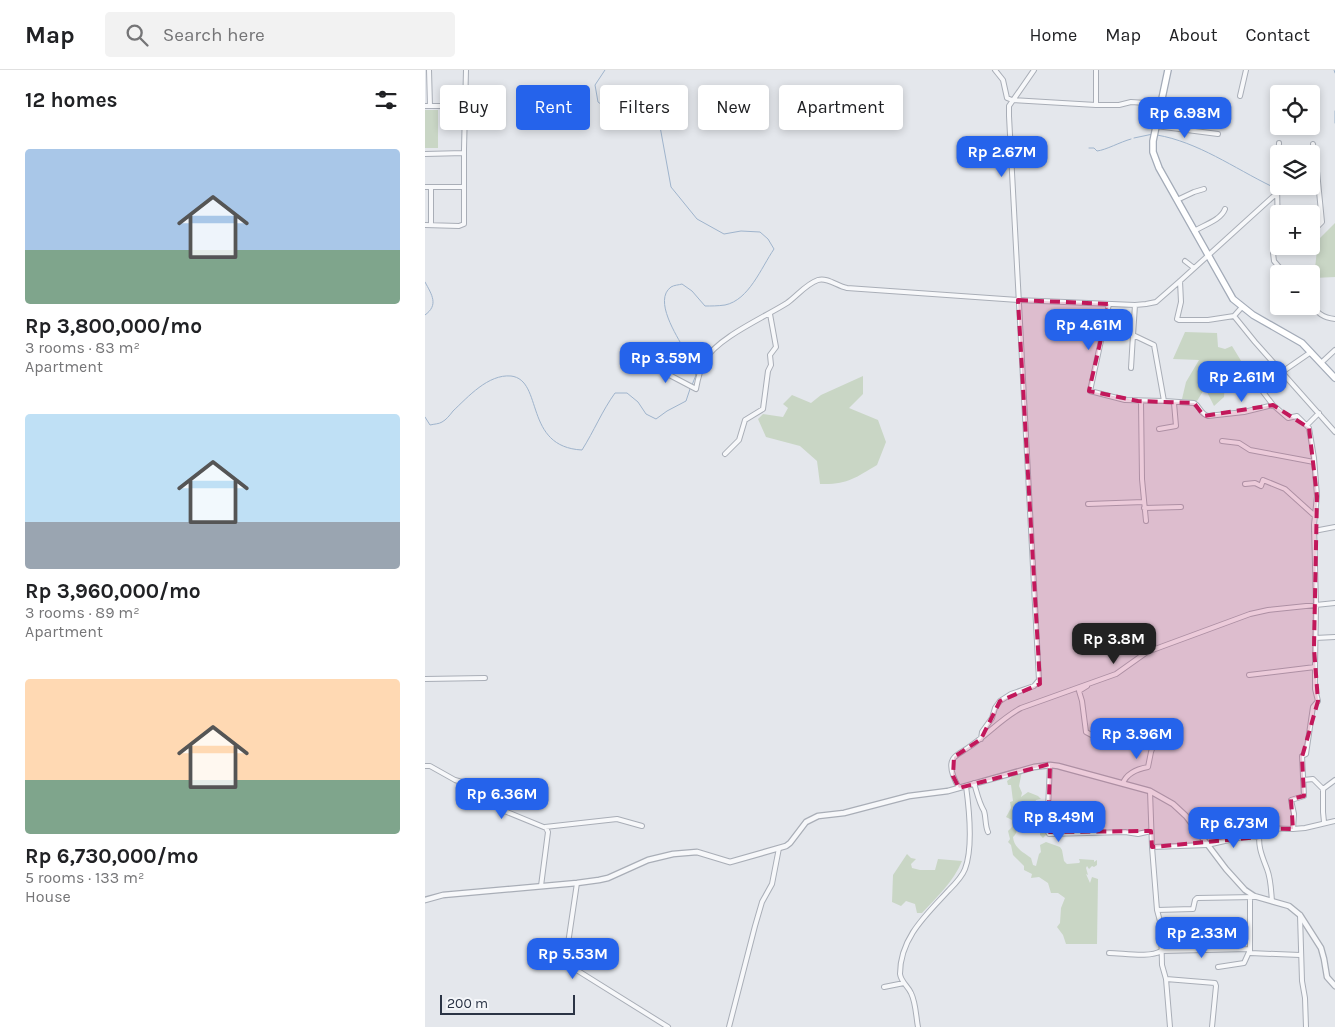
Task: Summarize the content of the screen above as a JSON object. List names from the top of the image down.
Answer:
{
  "scale_bar": "200 m",
  "page": {
    "header": "Map",
    "search": "Search here",
    "nav": [
      "Home",
      "Map",
      "About",
      "Contact"
    ],
    "heading": "12 homes",
    "map_buttons": ["+", "−"],
    "chip": [
      "Buy",
      "Rent",
      "Filters",
      "New",
      "Apartment"
    ],
    "price": [
      "Rp 6.98M",
      "Rp 2.67M",
      "Rp 4.61M",
      "Rp 3.59M",
      "Rp 2.61M",
      "Rp 3.8M",
      "Rp 3.96M",
      "Rp 6.36M",
      "Rp 8.49M",
      "Rp 6.73M",
      "Rp 2.33M",
      "Rp 5.53M"
    ],
    "list": [
      {
        "name": "Rp 3,800,000/mo",
        "note": "3 rooms · 83 m² · Apartment"
      },
      {
        "name": "Rp 3,960,000/mo",
        "note": "3 rooms · 89 m² · Apartment"
      },
      {
        "name": "Rp 6,730,000/mo",
        "note": "5 rooms · 133 m² · House"
      }
    ],
    "scale": "200 m"
  }
}
